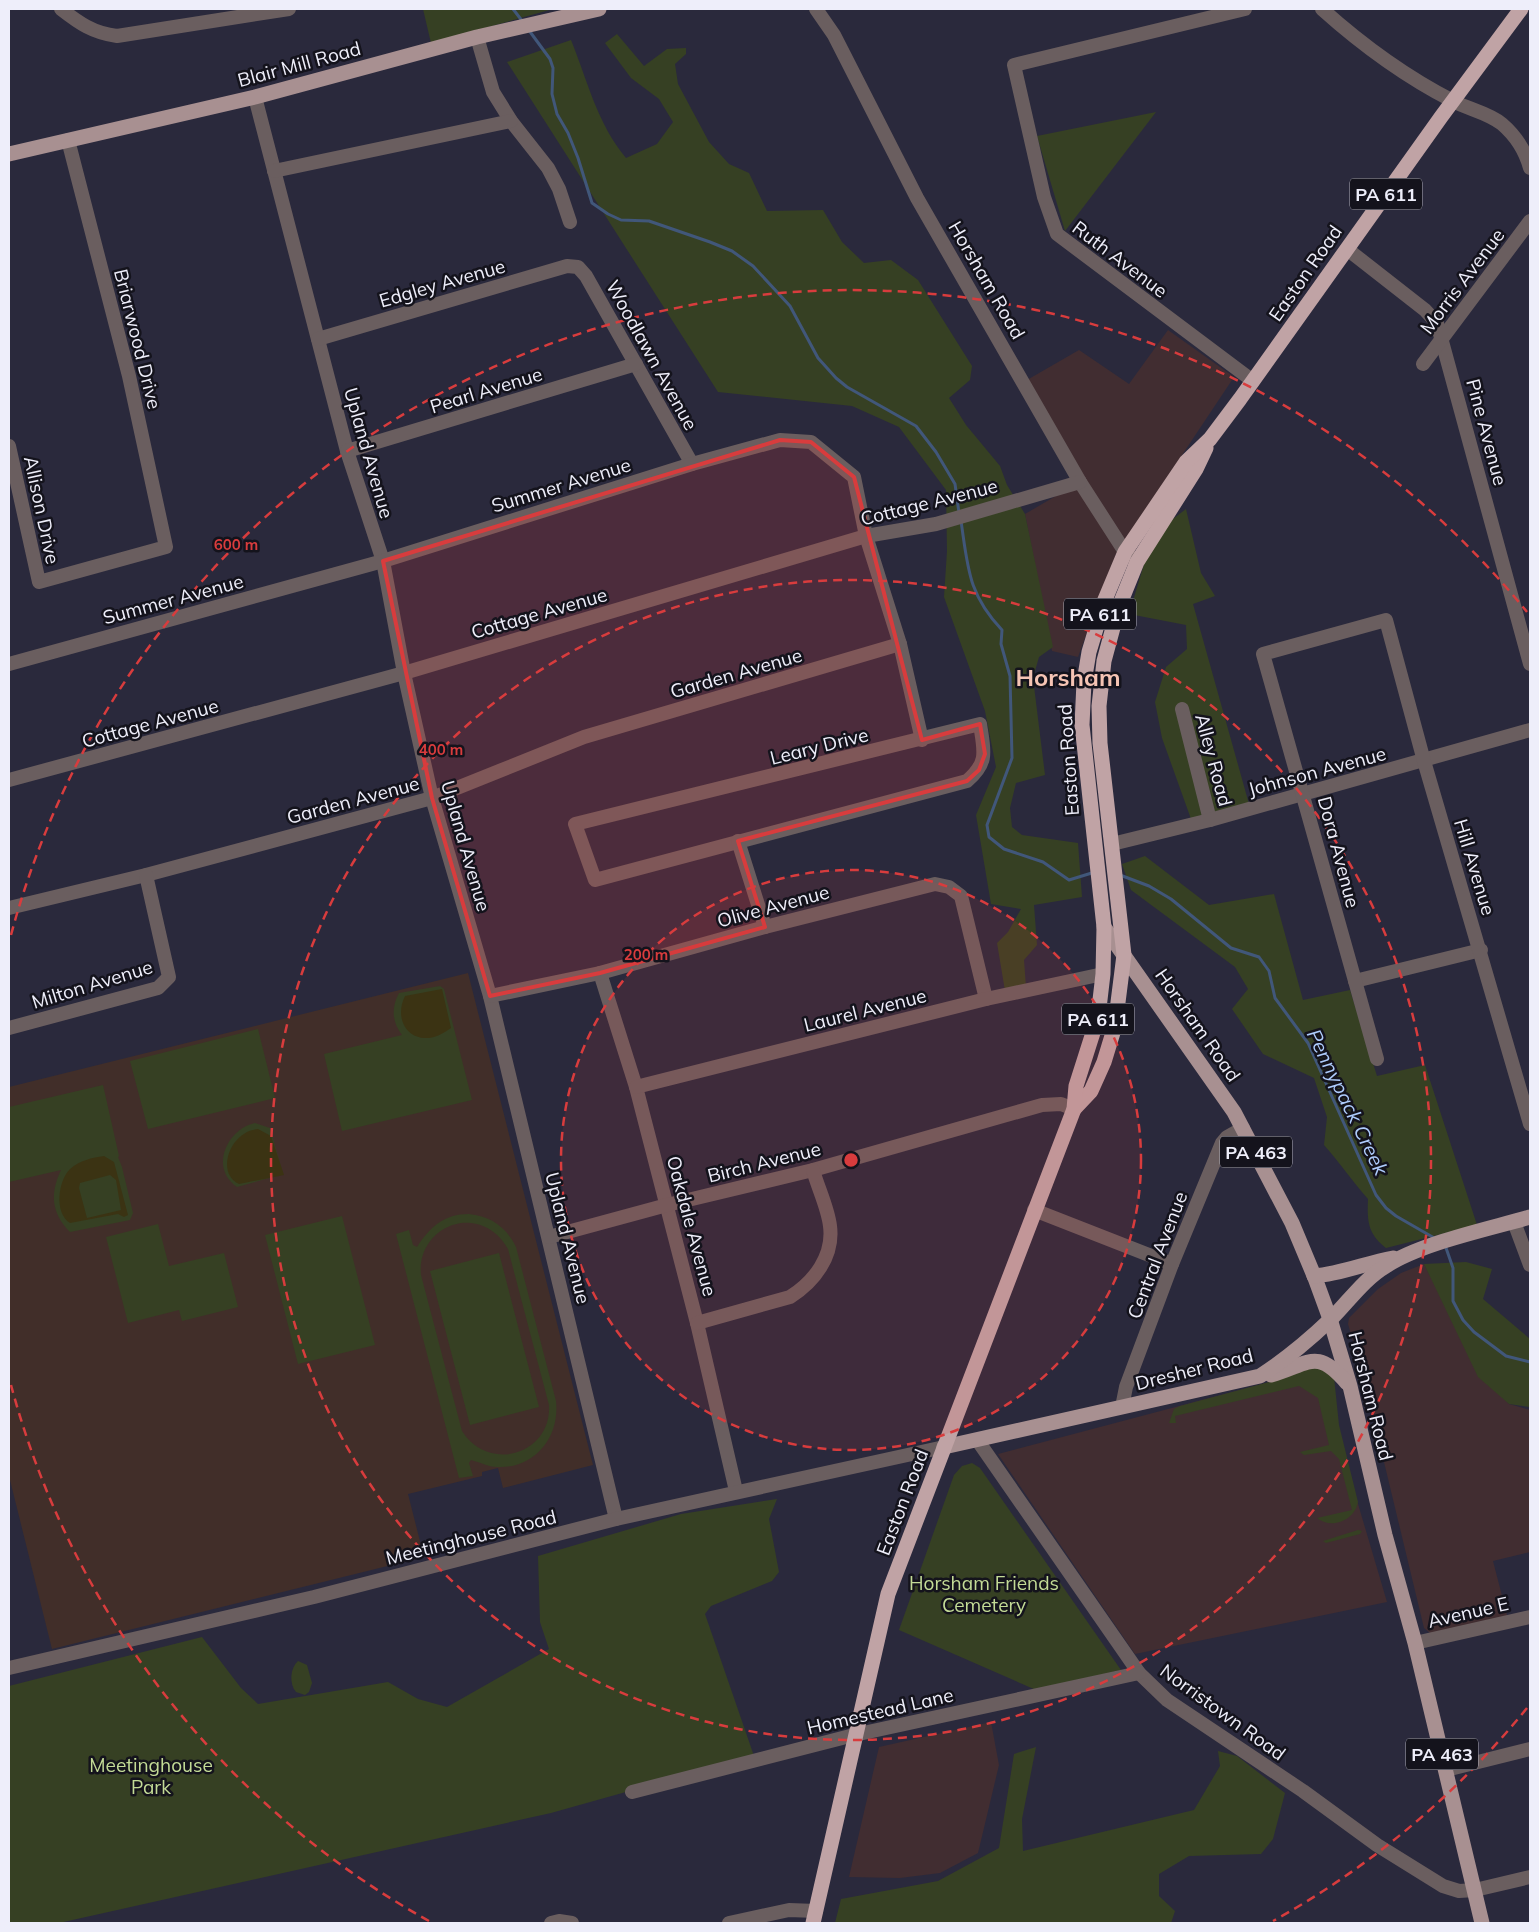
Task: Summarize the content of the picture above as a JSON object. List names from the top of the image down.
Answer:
{
  "streets": {
    "highway": ["PA 611", "Easton Road"],
    "main road": [
      "Blair Mill Road",
      "Horsham Road",
      "PA 463",
      "Dresher Road"
    ],
    "street": [
      "Ruth Avenue",
      "Morris Avenue",
      "Edgley Avenue",
      "Briarwood Drive",
      "Woodlawn Avenue",
      "Pearl Avenue",
      "Pine Avenue",
      "Upland Avenue",
      "Summer Avenue",
      "Cottage Avenue",
      "Allison Drive",
      "Garden Avenue",
      "Leary Drive",
      "Alley Road",
      "Johnson Avenue",
      "Dora Avenue",
      "Hill Avenue",
      "Olive Avenue",
      "Milton Avenue",
      "Laurel Avenue",
      "Birch Avenue",
      "Oakdale Avenue",
      "Central Avenue",
      "Meetinghouse Road",
      "Avenue E",
      "Homestead Lane",
      "Norristown Road"
    ]
  },
  "crossings": [
    ["Blair Mill Road", "Briarwood Drive"],
    ["Blair Mill Road", "Upland Avenue"],
    ["Ruth Avenue", "Easton Road"],
    ["Easton Road", "Horsham Road"],
    ["Easton Road", "Pine Avenue"],
    ["Easton Road", "Johnson Avenue"],
    ["Easton Road", "Laurel Avenue"],
    ["Easton Road", "Birch Avenue"],
    ["Easton Road", "Dresher Road"],
    ["Easton Road", "Meetinghouse Road"],
    ["Easton Road", "Homestead Lane"],
    ["Horsham Road", "Cottage Avenue"],
    ["Horsham Road", "Central Avenue"],
    ["Horsham Road", "Dresher Road"],
    ["Horsham Road", "Avenue E"],
    ["Horsham Road", "Norristown Road"],
    ["Morris Avenue", "Pine Avenue"],
    ["Edgley Avenue", "Woodlawn Avenue"],
    ["Edgley Avenue", "Upland Avenue"],
    ["Briarwood Drive", "Allison Drive"],
    ["Woodlawn Avenue", "Pearl Avenue"],
    ["Woodlawn Avenue", "Summer Avenue"],
    ["Pearl Avenue", "Upland Avenue"],
    ["Upland Avenue", "Summer Avenue"],
    ["Upland Avenue", "Cottage Avenue"],
    ["Upland Avenue", "Garden Avenue"],
    ["Upland Avenue", "Olive Avenue"],
    ["Upland Avenue", "Birch Avenue"],
    ["Upland Avenue", "Meetinghouse Road"],
    ["Summer Avenue", "Cottage Avenue"],
    ["Summer Avenue", "Garden Avenue"],
    ["Summer Avenue", "Leary Drive"],
    ["Garden Avenue", "Milton Avenue"],
    ["Alley Road", "Johnson Avenue"],
    ["Johnson Avenue", "Dora Avenue"],
    ["Johnson Avenue", "Hill Avenue"],
    ["Dora Avenue", "Hill Avenue"],
    ["Olive Avenue", "Laurel Avenue"],
    ["Olive Avenue", "Oakdale Avenue"],
    ["Laurel Avenue", "Oakdale Avenue"],
    ["Birch Avenue", "Oakdale Avenue"],
    ["Oakdale Avenue", "Meetinghouse Road"],
    ["Central Avenue", "Dresher Road"],
    ["Dresher Road", "Meetinghouse Road"],
    ["Dresher Road", "Norristown Road"],
    ["Homestead Lane", "Norristown Road"]
  ],
  "districts": ["Horsham"],
  "water": ["Pennypack Creek"],
  "parks": ["Horsham Friends Cemetery", "Meetinghouse Park"],
  "rings": ["600 m", "400 m", "200 m"]
}
